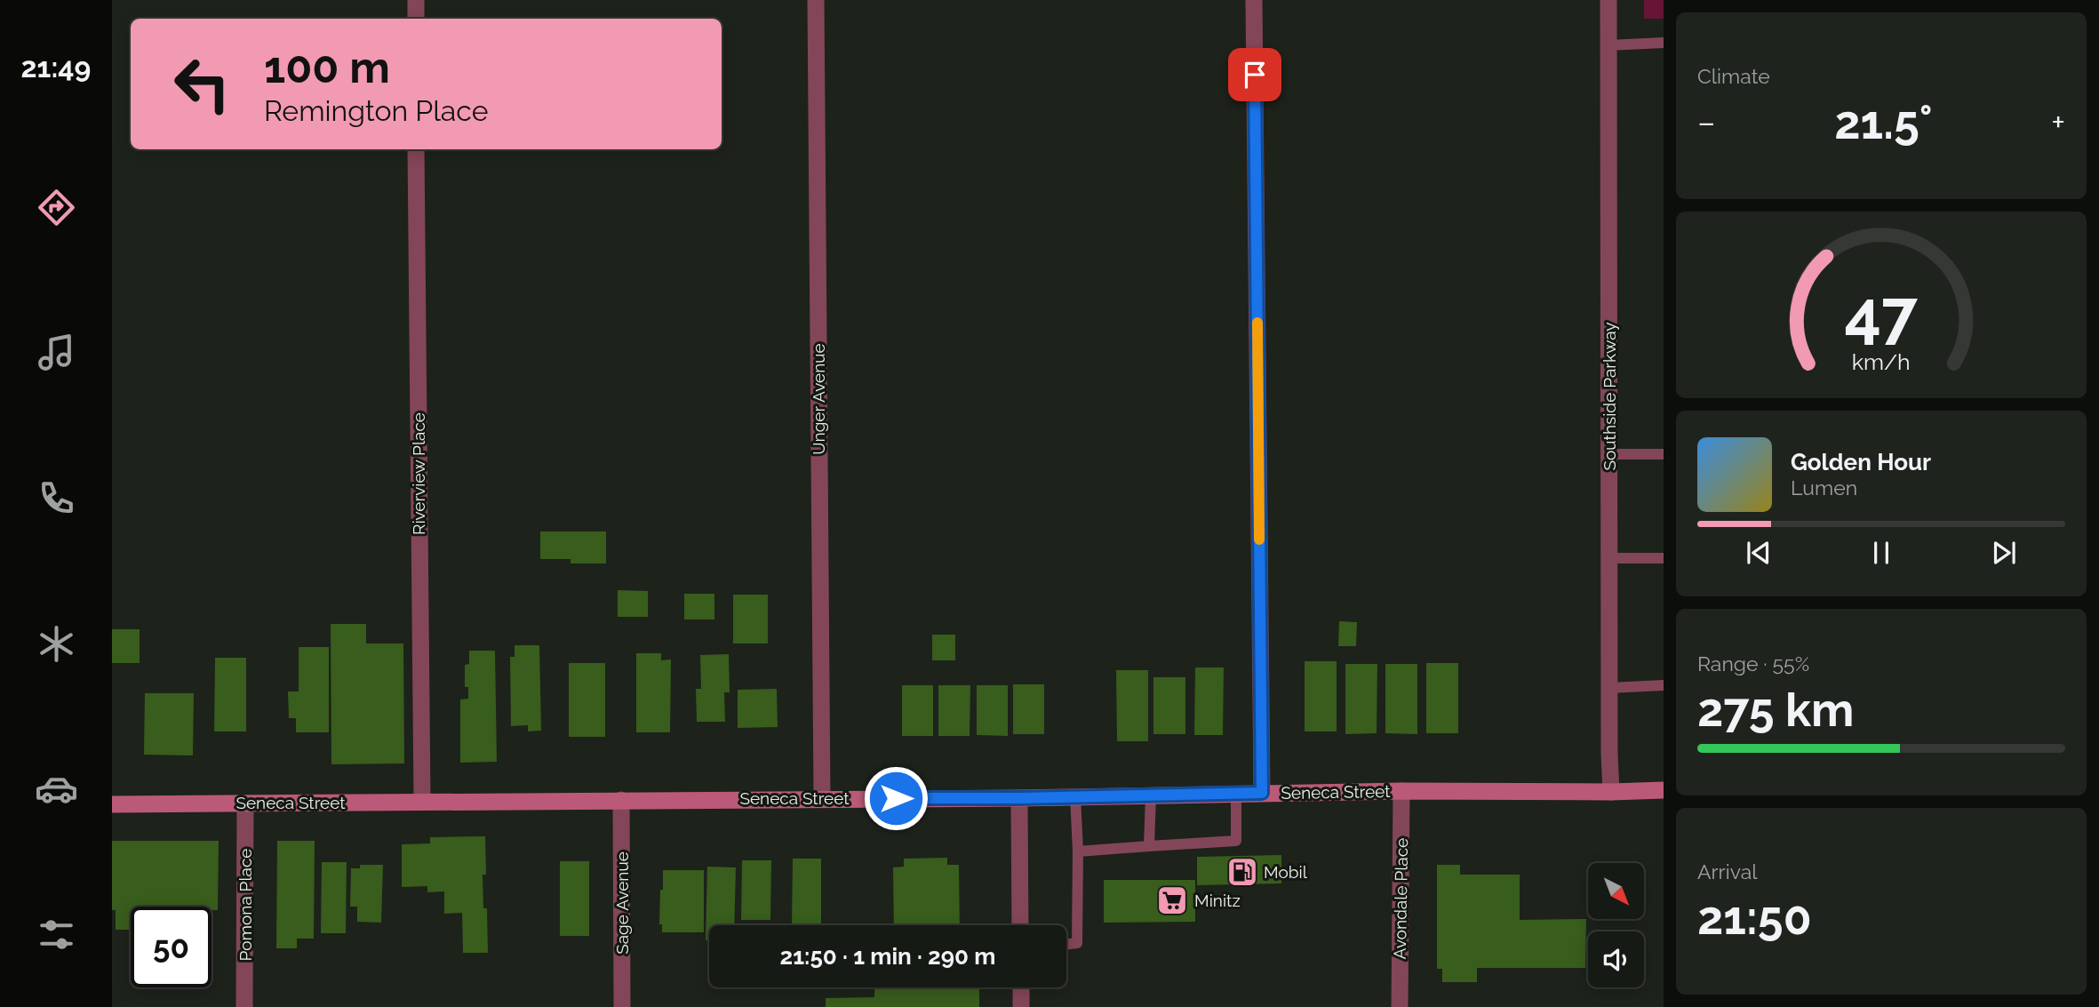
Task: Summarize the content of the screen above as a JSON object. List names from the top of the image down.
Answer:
{
  "streets": {
    "main road": ["Seneca Street"],
    "street": [
      "Southside Parkway",
      "Unger Avenue",
      "Riverview Place",
      "Avondale Place",
      "Sage Avenue",
      "Pomona Place"
    ]
  },
  "crossings": [
    ["Southside Parkway", "Seneca Street"],
    ["Unger Avenue", "Seneca Street"],
    ["Riverview Place", "Seneca Street"],
    ["Seneca Street", "Avondale Place"],
    ["Seneca Street", "Sage Avenue"],
    ["Seneca Street", "Pomona Place"]
  ],
  "places": {
    "fuel station": ["Mobil"],
    "supermarket": ["Minitz"]
  },
  "north": "bottom right",
  "page": {
    "tabs": "21:49",
    "tile": [
      "Climate",
      ["Range · 55%", "275 km"],
      ["Arrival", "21:50"]
    ],
    "turn": ["100 m", "Remington Place"],
    "heat": ["−", "21.5°", "+"],
    "song": ["Golden Hour", "Lumen"],
    "limit": "50",
    "trip": "21:50 · 1 min · 290 m",
    "gauge": ["47", "km/h"]
  }
}
